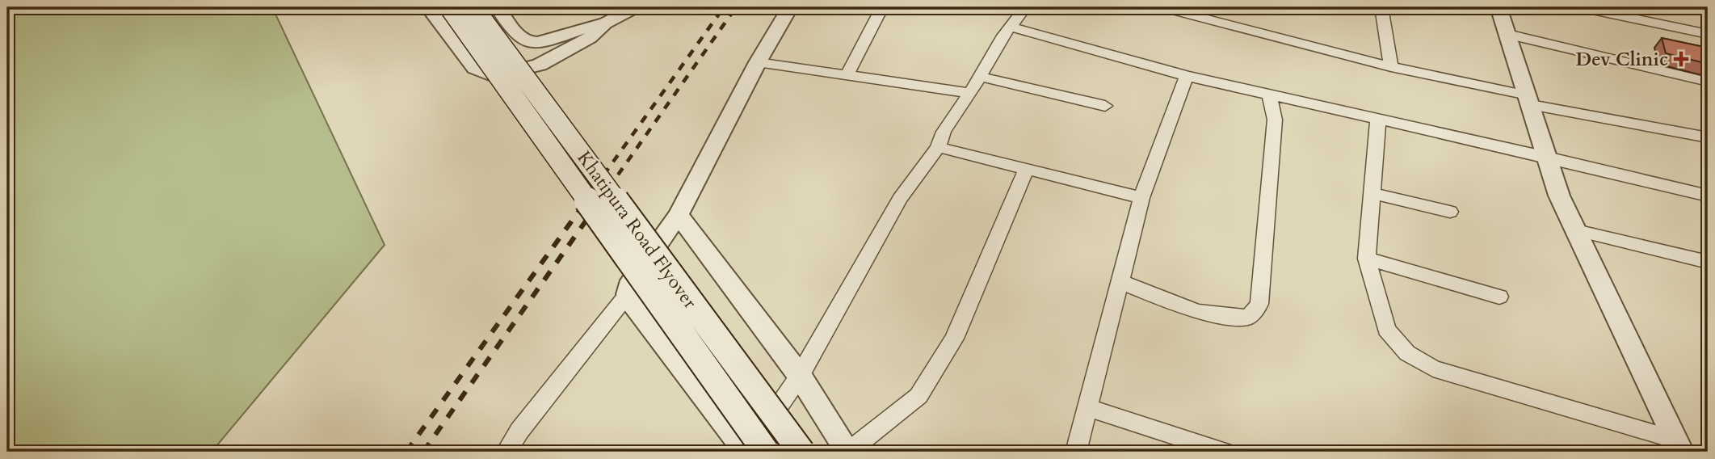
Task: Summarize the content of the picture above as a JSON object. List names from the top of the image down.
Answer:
{
  "streets": {
    "main road": ["Khatipura Road Flyover"]
  },
  "places": {
    "health": ["Dev Clinic"]
  }
}
